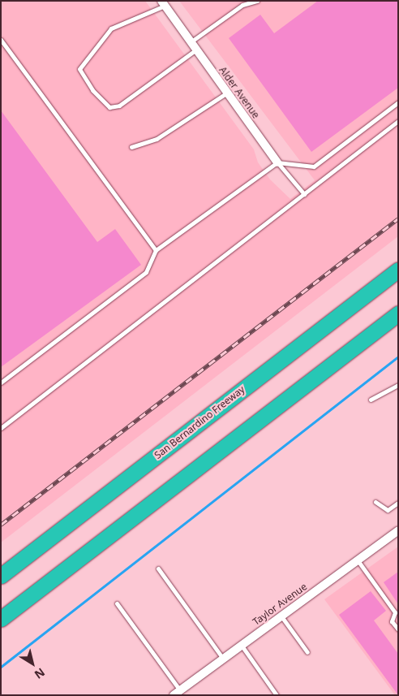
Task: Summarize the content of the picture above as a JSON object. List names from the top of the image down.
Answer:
{
  "streets": {
    "highway": ["San Bernardino Freeway"],
    "street": ["Alder Avenue", "Taylor Avenue"]
  },
  "north": "bottom right"
}
